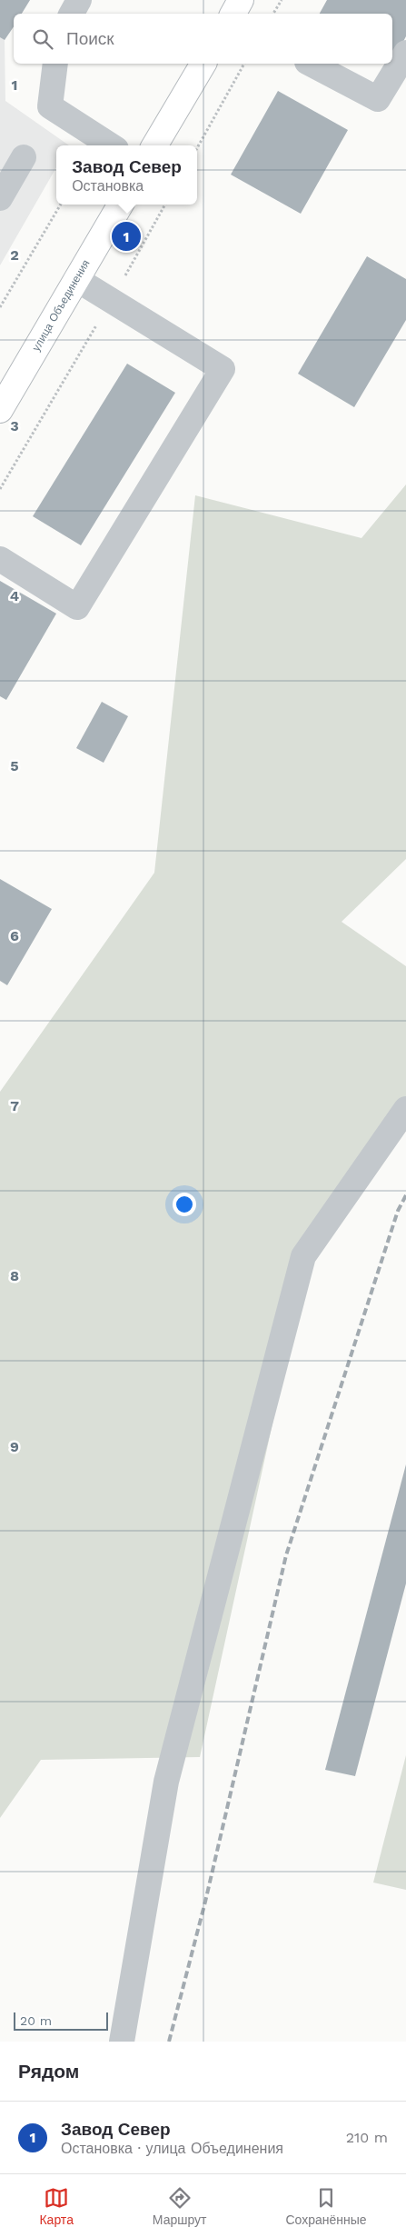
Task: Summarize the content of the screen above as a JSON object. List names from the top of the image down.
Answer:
{
  "streets": {
    "main road": ["улица Объединения"]
  },
  "scale_bar": "20 m",
  "page": {
    "search": "Поиск",
    "popup": ["Завод Север", "Остановка"],
    "pins": "1",
    "scale": "20 m",
    "heading": "Рядом",
    "list": [
      {
        "mark": "1",
        "name": "Завод Север",
        "note": "Остановка · улица Объединения",
        "value": "210 m"
      }
    ],
    "nav": ["Карта", "Маршрут", "Сохранённые"]
  },
  "grid": {
    "rows": [
      "1",
      "2",
      "3",
      "4",
      "5",
      "6",
      "7",
      "8",
      "9"
    ]
  }
}
